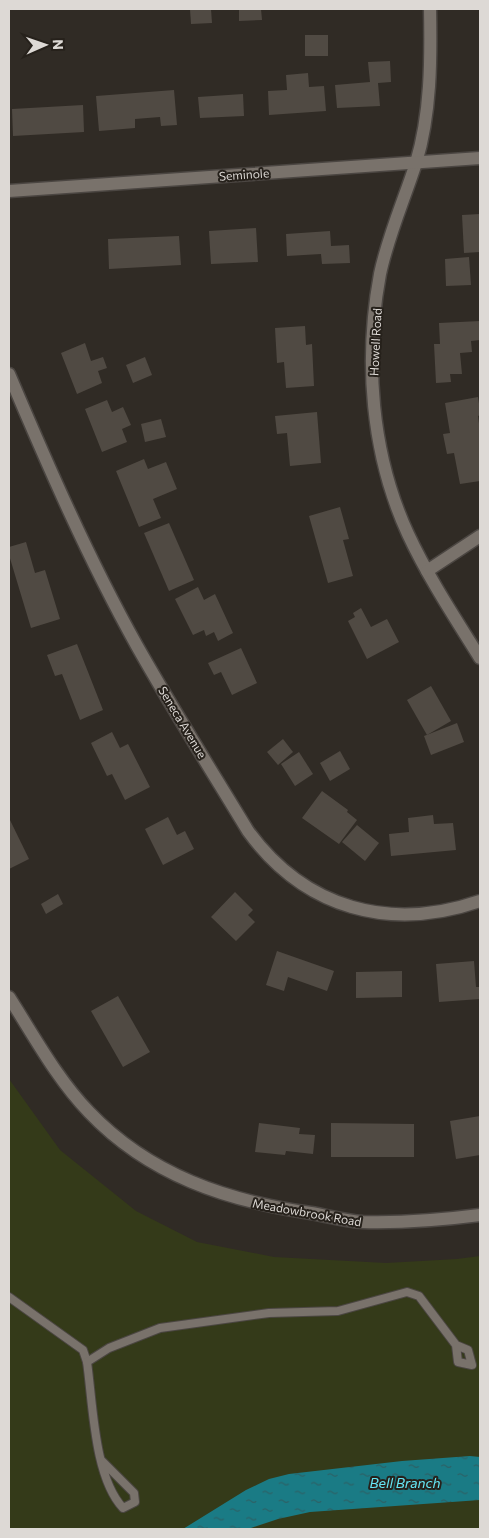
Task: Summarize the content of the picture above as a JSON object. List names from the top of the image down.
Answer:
{
  "streets": {
    "street": [
      "Seminole",
      "Howell Road",
      "Seneca Avenue",
      "Meadowbrook Road"
    ]
  },
  "crossings": [
    ["Seminole", "Howell Road"]
  ],
  "water": ["Bell Branch"],
  "north": "right"
}
